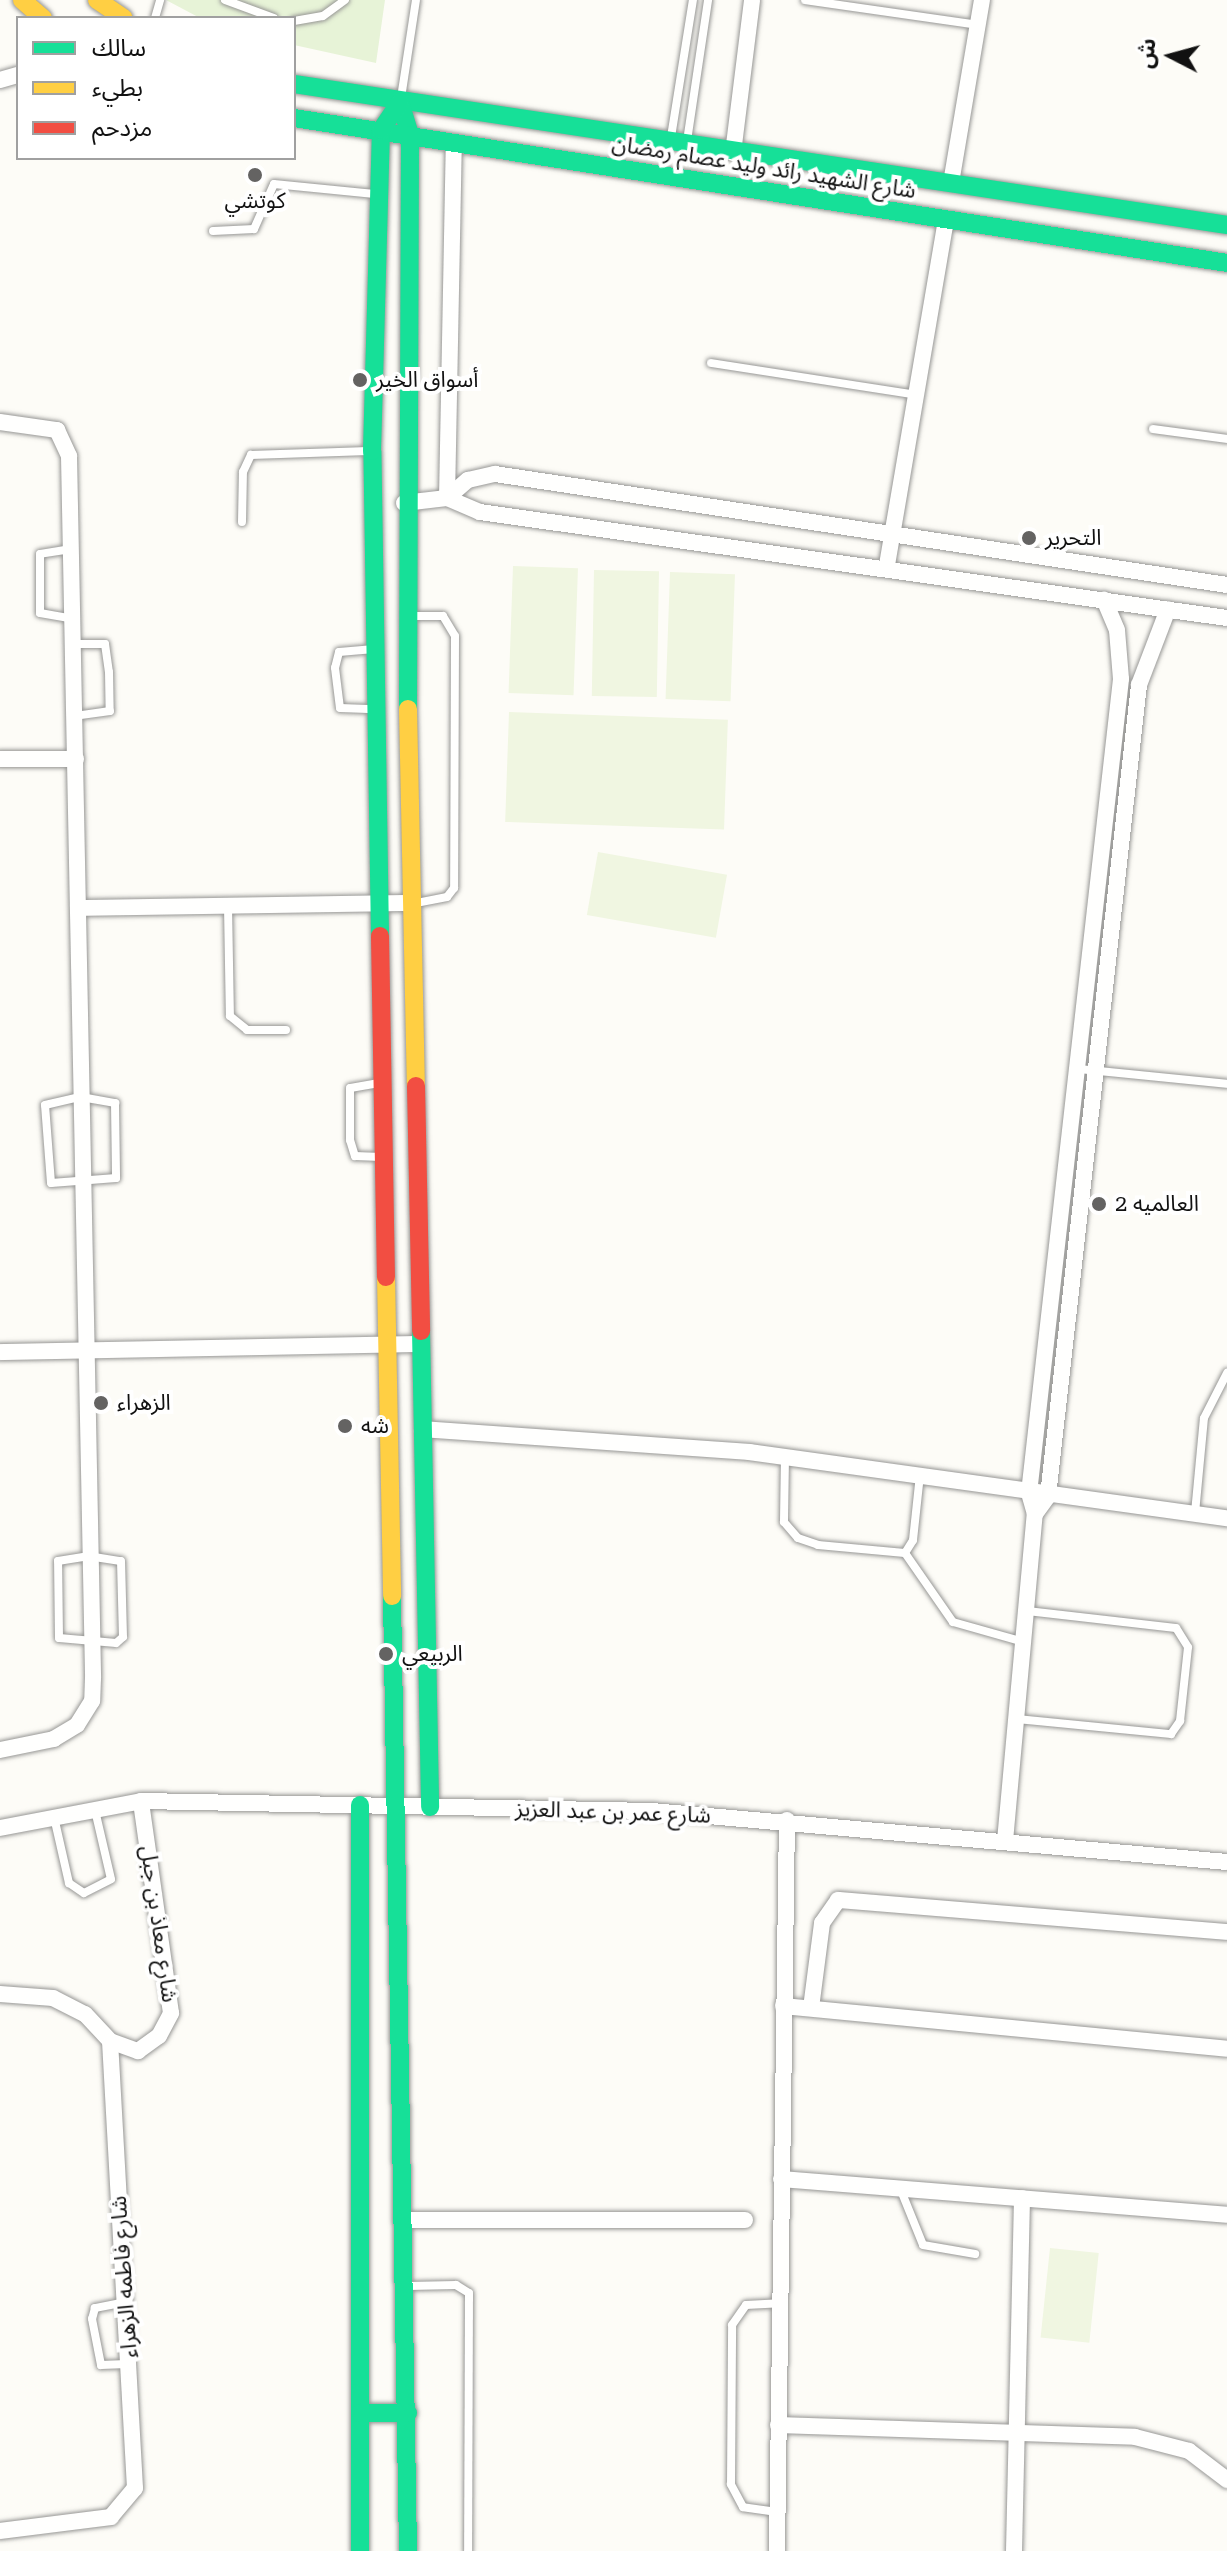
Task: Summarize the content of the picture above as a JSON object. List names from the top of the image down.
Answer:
{
  "streets": {
    "street": [
      "شارع الشهيد رائد وليد عصام رمضان",
      "شارع عمر بن عبد العزيز",
      "شارع معاذ بن جبل",
      "شارع فاطمه الزهراء"
    ]
  },
  "crossings": [
    ["شارع عمر بن عبد العزيز", "شارع معاذ بن جبل"],
    ["شارع معاذ بن جبل", "شارع فاطمه الزهراء"]
  ],
  "places": [
    "كوتشي",
    "أسواق الخير",
    "التحرير",
    "العالميه 2",
    "الزهراء",
    "شه",
    "الربيعي"
  ],
  "legend": ["سالك", "بطيء", "مزدحم"],
  "north": "left"
}
